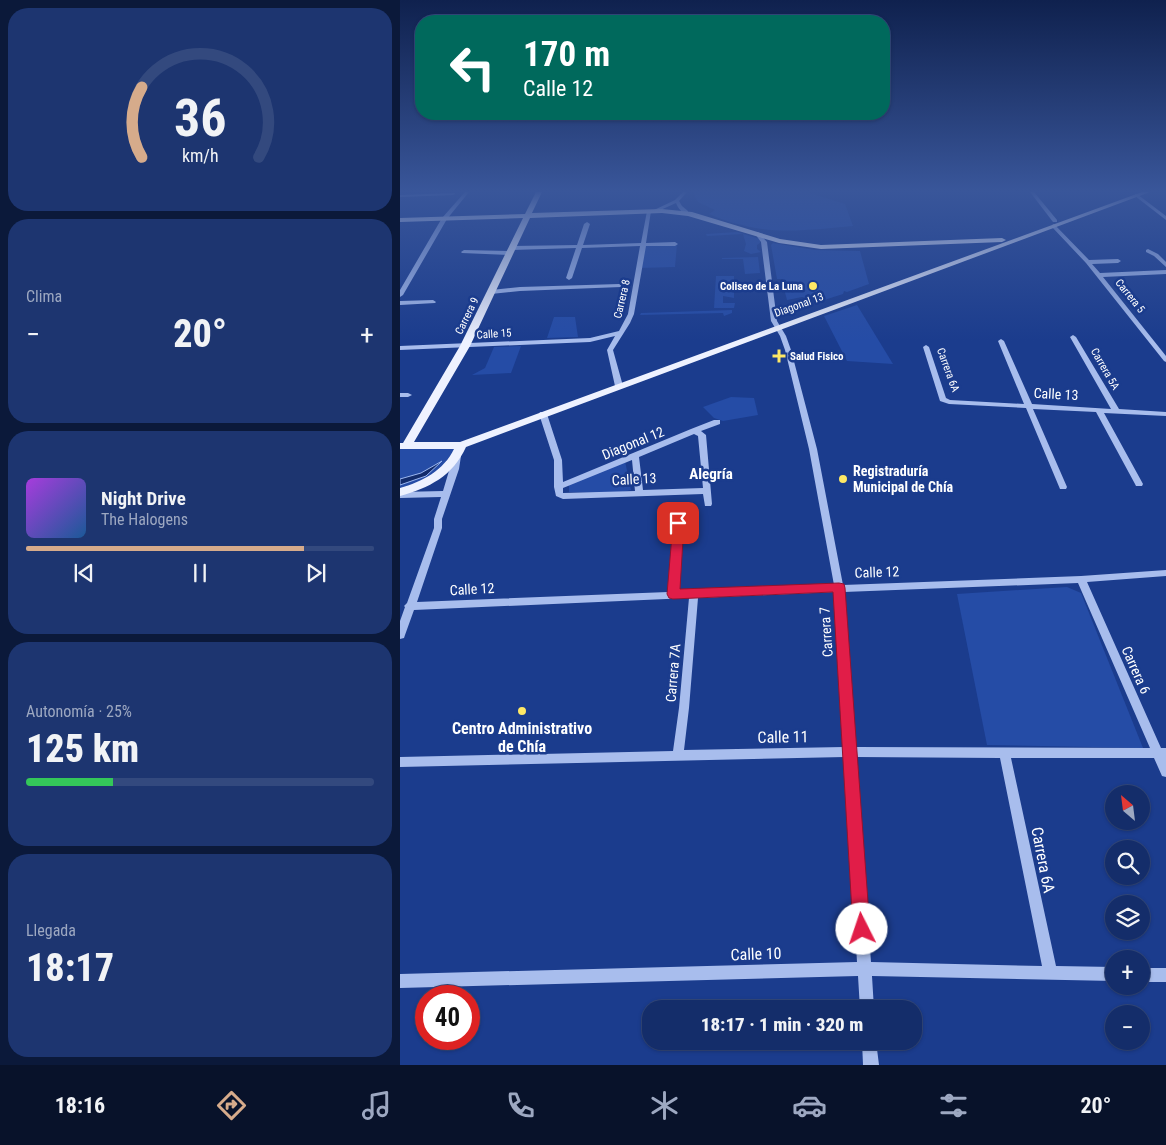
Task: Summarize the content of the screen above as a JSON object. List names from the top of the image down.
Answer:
{
  "streets": {
    "main road": ["Diagonal 13", "Carrera 9"],
    "street": [
      "Carrera 5",
      "Carrera 8",
      "Calle 15",
      "Carrera 5A",
      "Carrera 6A",
      "Calle 13",
      "Diagonal 12",
      "Calle 12",
      "Carrera 7",
      "Carrera 6",
      "Carrera 7A",
      "Calle 11",
      "Calle 10"
    ]
  },
  "crossings": [
    ["Carrera 8", "Calle 15"],
    ["Diagonal 13", "Carrera 7"],
    ["Carrera 9", "Calle 15"],
    ["Carrera 5A", "Calle 13"],
    ["Carrera 6A", "Calle 13"],
    ["Carrera 6A", "Calle 11"],
    ["Carrera 6A", "Calle 10"],
    ["Calle 13", "Diagonal 12"],
    ["Calle 12", "Carrera 7"],
    ["Calle 12", "Carrera 6"],
    ["Calle 12", "Carrera 7A"],
    ["Carrera 7", "Calle 11"],
    ["Carrera 7", "Calle 10"],
    ["Carrera 6", "Calle 11"],
    ["Carrera 7A", "Calle 11"]
  ],
  "districts": ["Alegría"],
  "places": {
    "other": ["Coliseo de La Luna", "Registraduría Municipal de Chía", "Centro Administrativo de Chía"],
    "health": ["Salud Fisico"]
  },
  "north": "top left",
  "page": {
    "turn": ["170 m", "Calle 12"],
    "tile": [
      "Clima",
      ["Autonomía · 25%", "125 km"],
      ["Llegada", "18:17"]
    ],
    "heat": ["−", "20°", "+"],
    "song": ["Night Drive", "The Halogens"],
    "map_buttons": ["+", "−"],
    "limit": "40",
    "trip": "18:17 · 1 min · 320 m",
    "tabs": ["18:16", "20°"],
    "gauge": ["36", "km/h"]
  }
}
